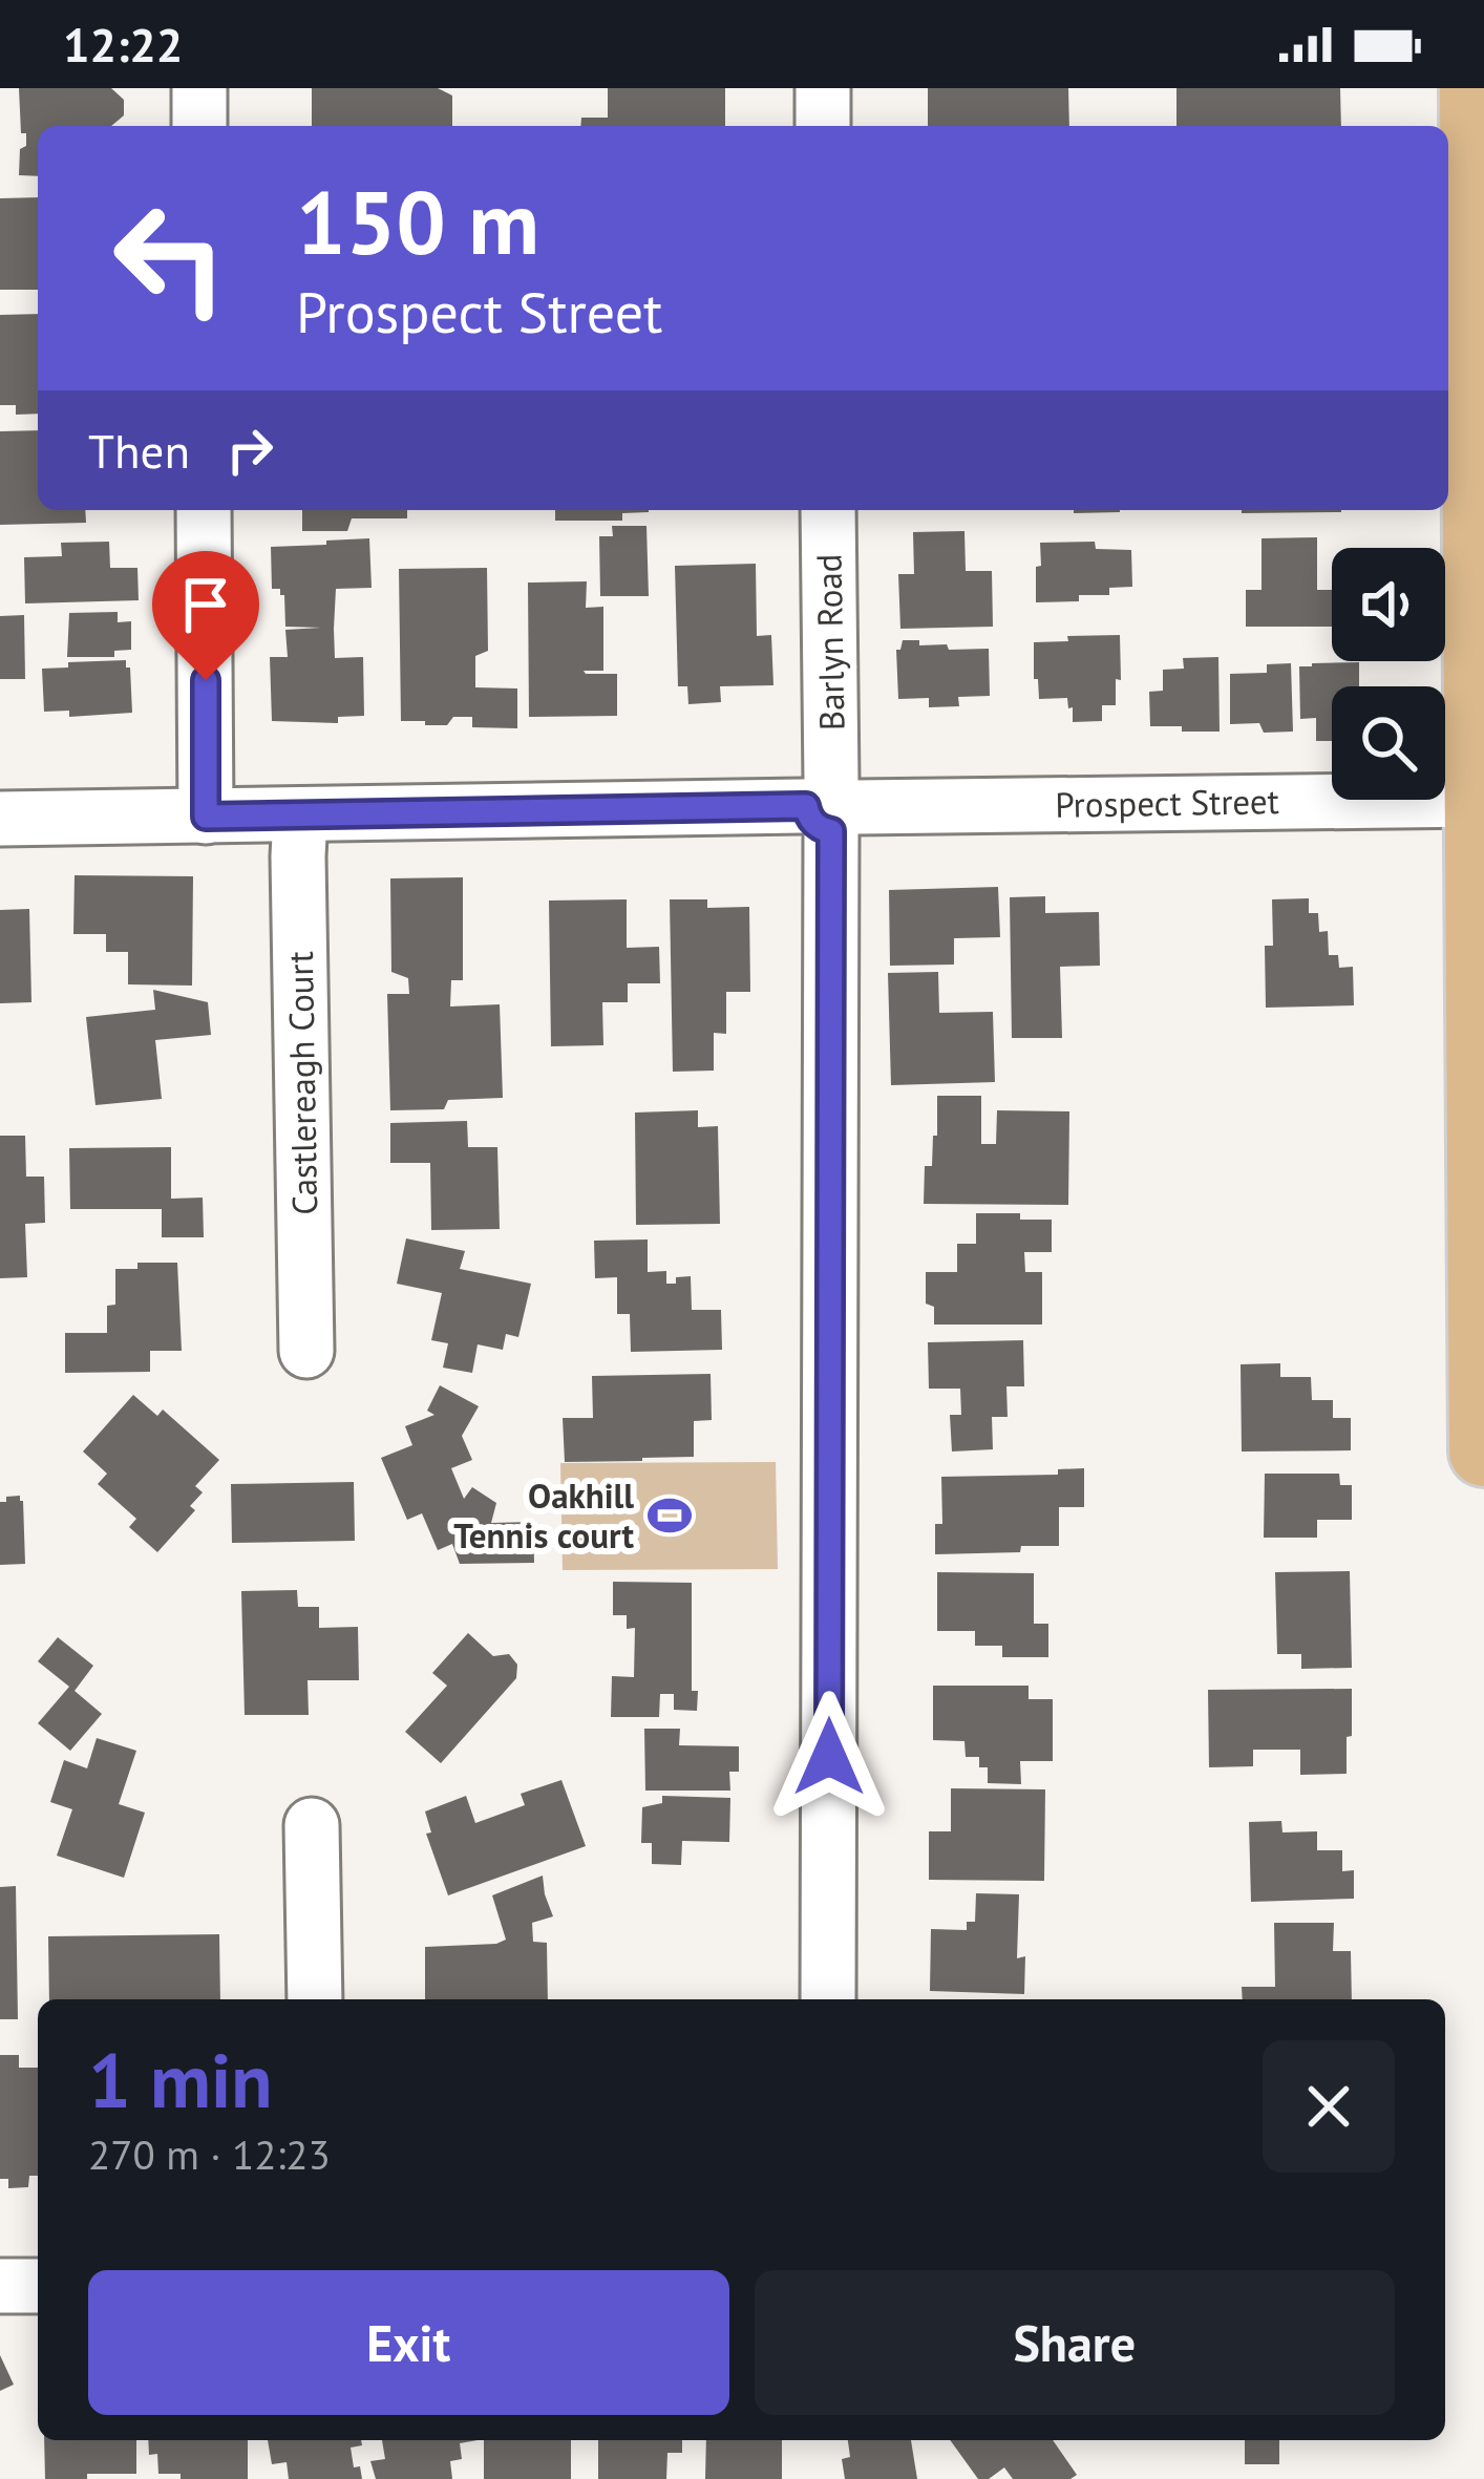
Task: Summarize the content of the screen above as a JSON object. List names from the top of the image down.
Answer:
{
  "streets": {
    "street": ["Barlyn Road", "Prospect Street", "Castlereagh Court"]
  },
  "crossings": [
    ["Barlyn Road", "Prospect Street"],
    ["Prospect Street", "Castlereagh Court"]
  ],
  "places": {
    "sports": ["Oakhill Tennis court"]
  },
  "page": {
    "status": "12:22",
    "turn": ["150 m", "Prospect Street"],
    "then": "Then",
    "heading": ["1 min", "270 m · 12:23"],
    "buttons": ["Exit", "Share"]
  }
}
